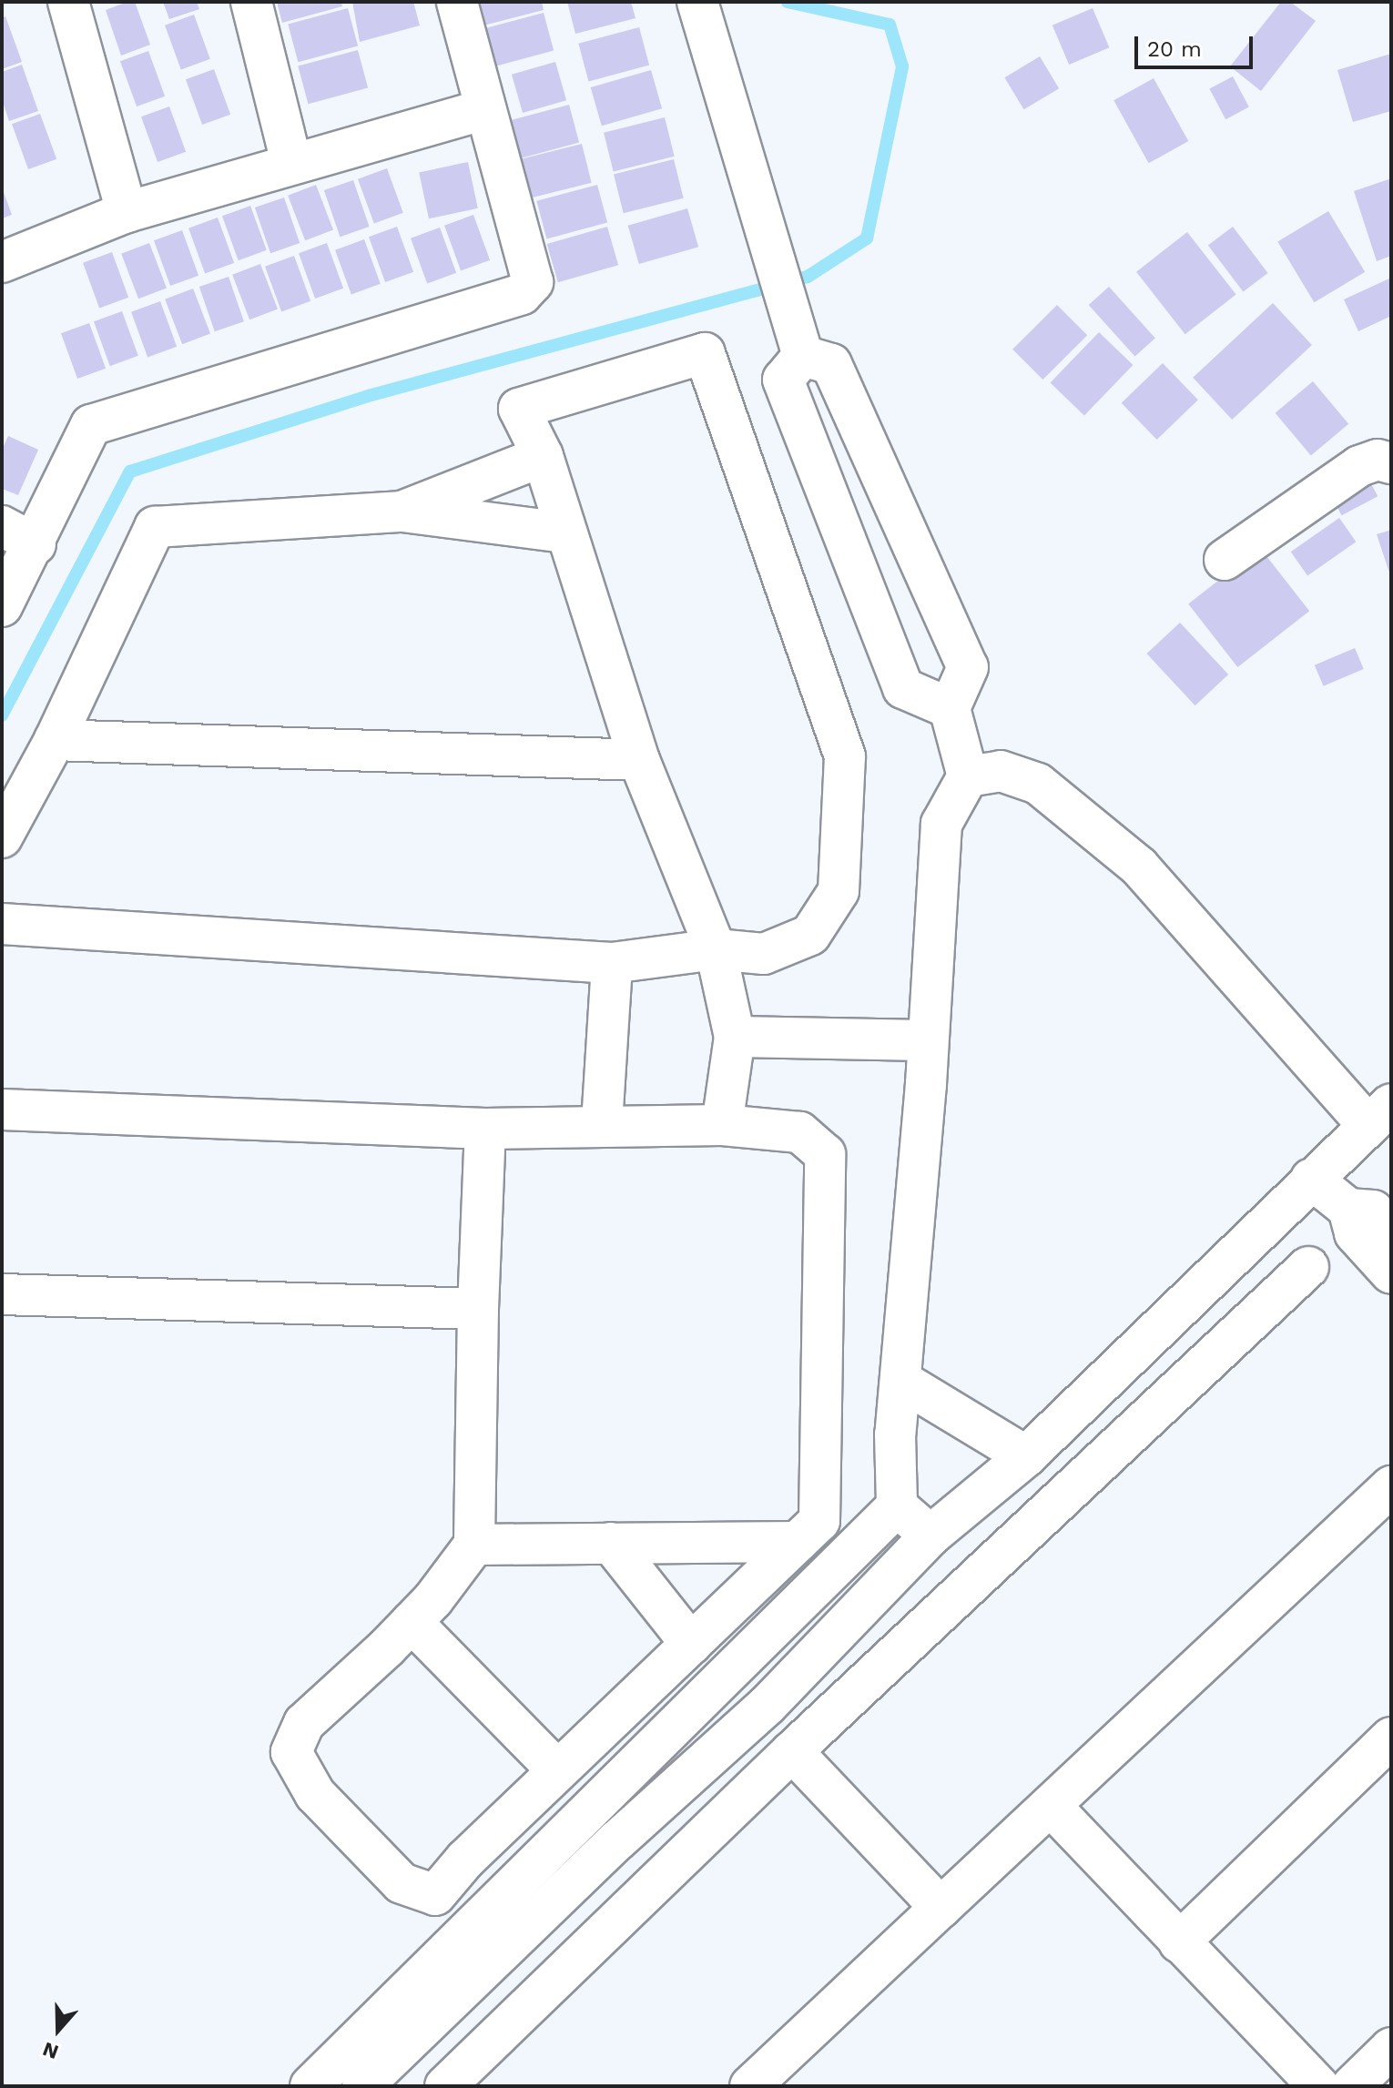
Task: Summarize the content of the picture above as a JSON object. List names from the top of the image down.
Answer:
{
  "scale_bar": "20 m",
  "north": "bottom"
}
